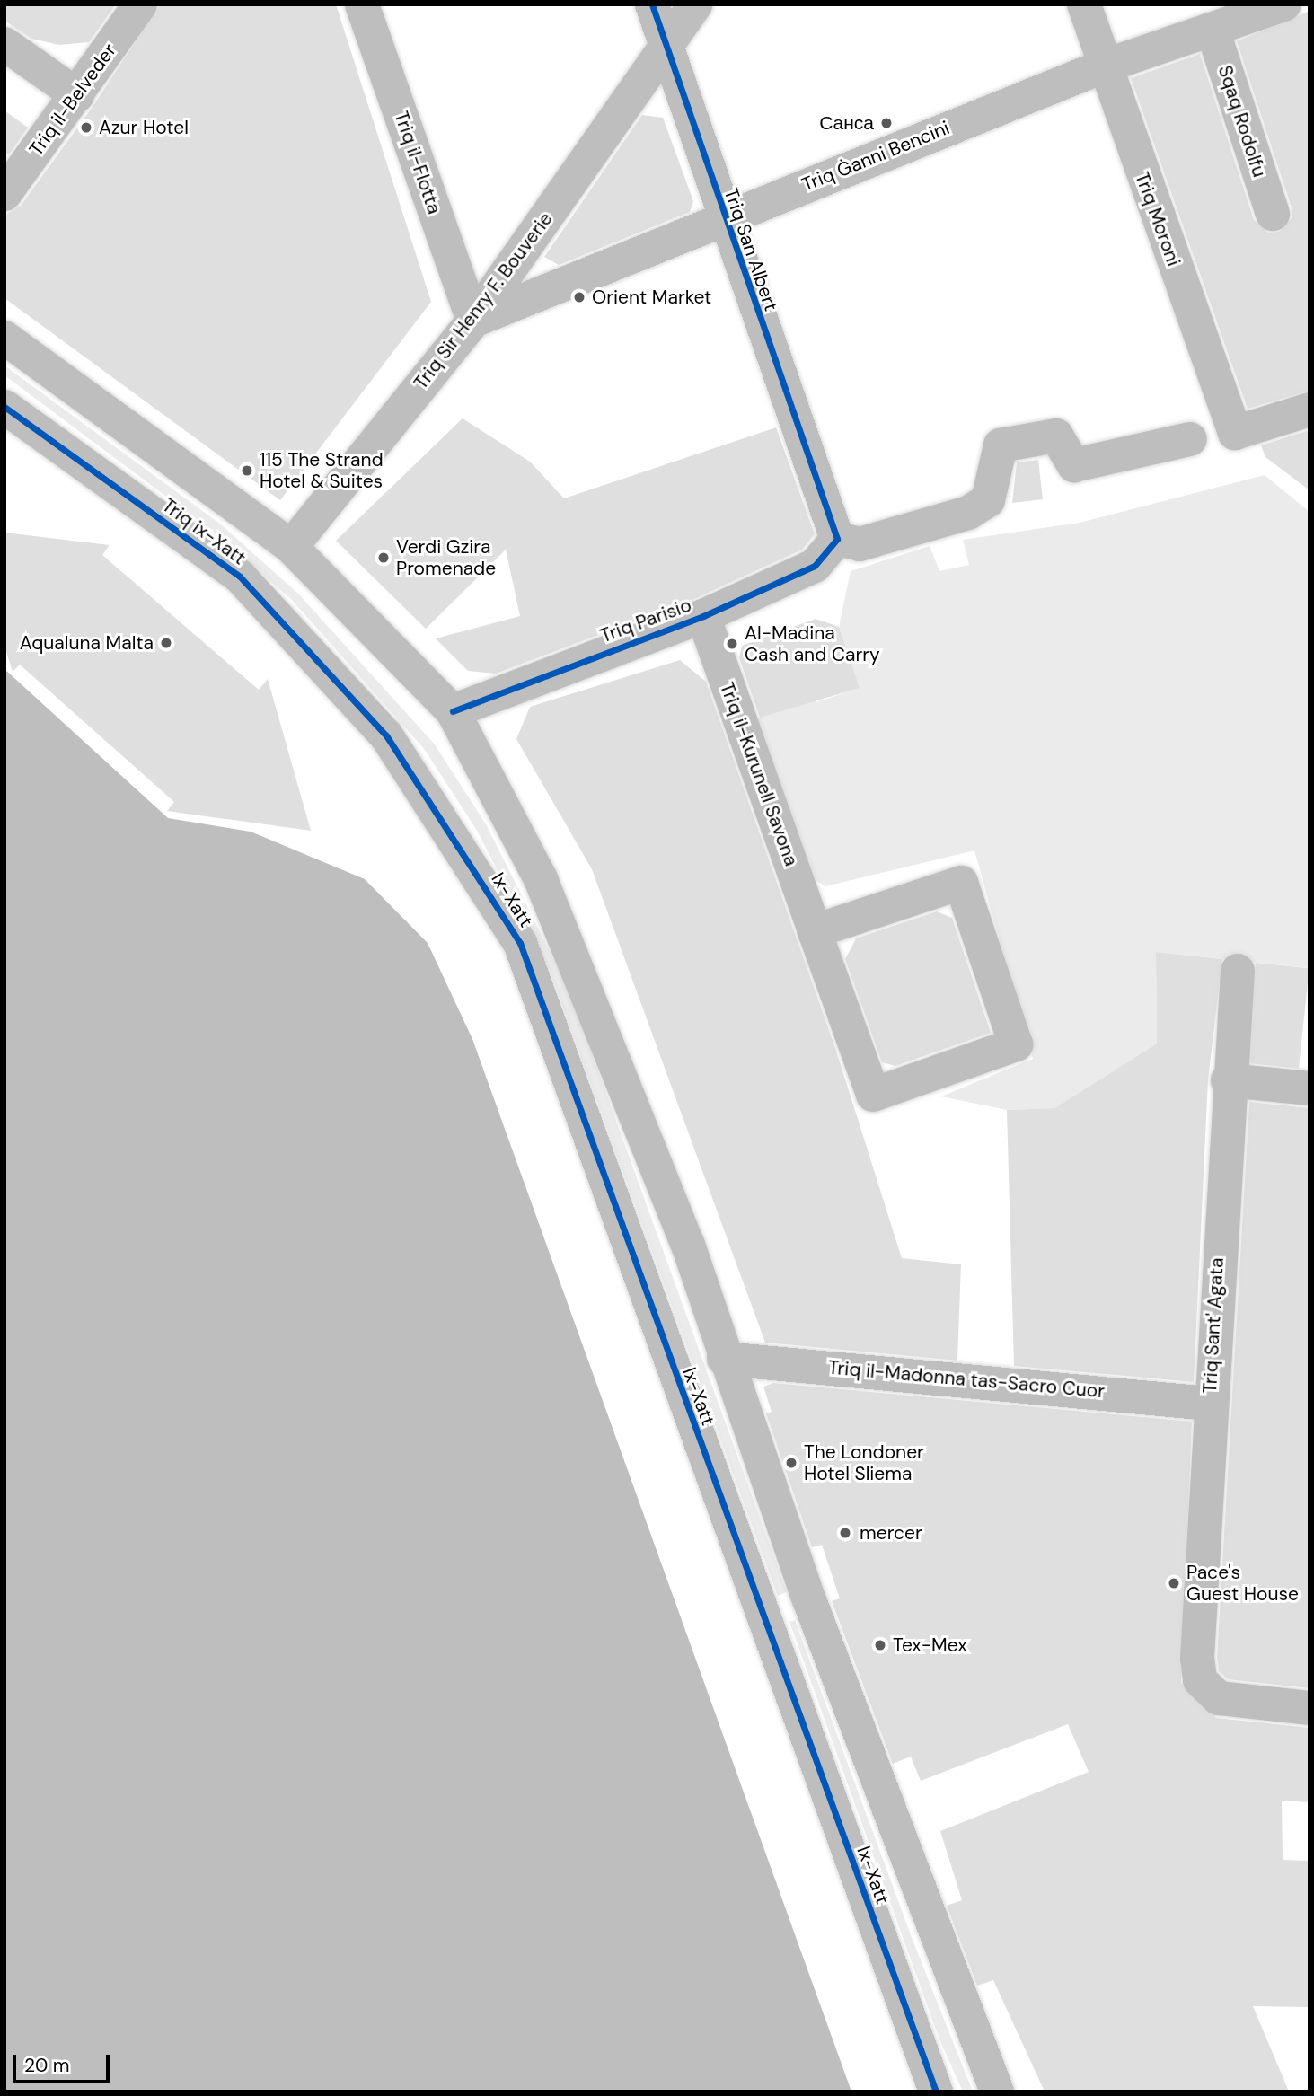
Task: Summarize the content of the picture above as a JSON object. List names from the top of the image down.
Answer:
{
  "streets": {
    "street": [
      "Triq il-Belveder",
      "Sqaq Rodolfu",
      "Triq Ġanni Bencini",
      "Triq il-Flotta",
      "Triq Moroni",
      "Triq San Albert",
      "Triq Sir Henry F. Bouverie",
      "Triq ix-Xatt",
      "Triq Parisio",
      "Triq il-Kurunell Savona",
      "Ix-Xatt",
      "Triq Sant' Agata",
      "Triq il-Madonna tas-Sacro Cuor"
    ]
  },
  "crossings": [
    ["Sqaq Rodolfu", "Triq Ġanni Bencini"],
    ["Triq Ġanni Bencini", "Triq il-Flotta"],
    ["Triq Ġanni Bencini", "Triq Moroni"],
    ["Triq Ġanni Bencini", "Triq San Albert"],
    ["Triq Ġanni Bencini", "Triq Sir Henry F. Bouverie"],
    ["Triq il-Flotta", "Triq Sir Henry F. Bouverie"],
    ["Triq San Albert", "Triq Sir Henry F. Bouverie"],
    ["Triq San Albert", "Triq Parisio"],
    ["Triq Sir Henry F. Bouverie", "Triq ix-Xatt"],
    ["Triq ix-Xatt", "Triq Parisio"],
    ["Triq ix-Xatt", "Ix-Xatt"],
    ["Triq Parisio", "Triq il-Kurunell Savona"],
    ["Triq Parisio", "Ix-Xatt"],
    ["Ix-Xatt", "Triq il-Madonna tas-Sacro Cuor"],
    ["Triq Sant' Agata", "Triq il-Madonna tas-Sacro Cuor"]
  ],
  "places": [
    "Санса",
    "Azur Hotel",
    "Orient Market",
    "115 The Strand Hotel & Suites",
    "Verdi Gzira Promenade",
    "Aqualuna Malta",
    "Al-Madina Cash and Carry",
    "The Londoner Hotel Sliema",
    "mercer",
    "Pace's Guest House",
    "Tex-Mex"
  ],
  "scale_bar": "20 m"
}
